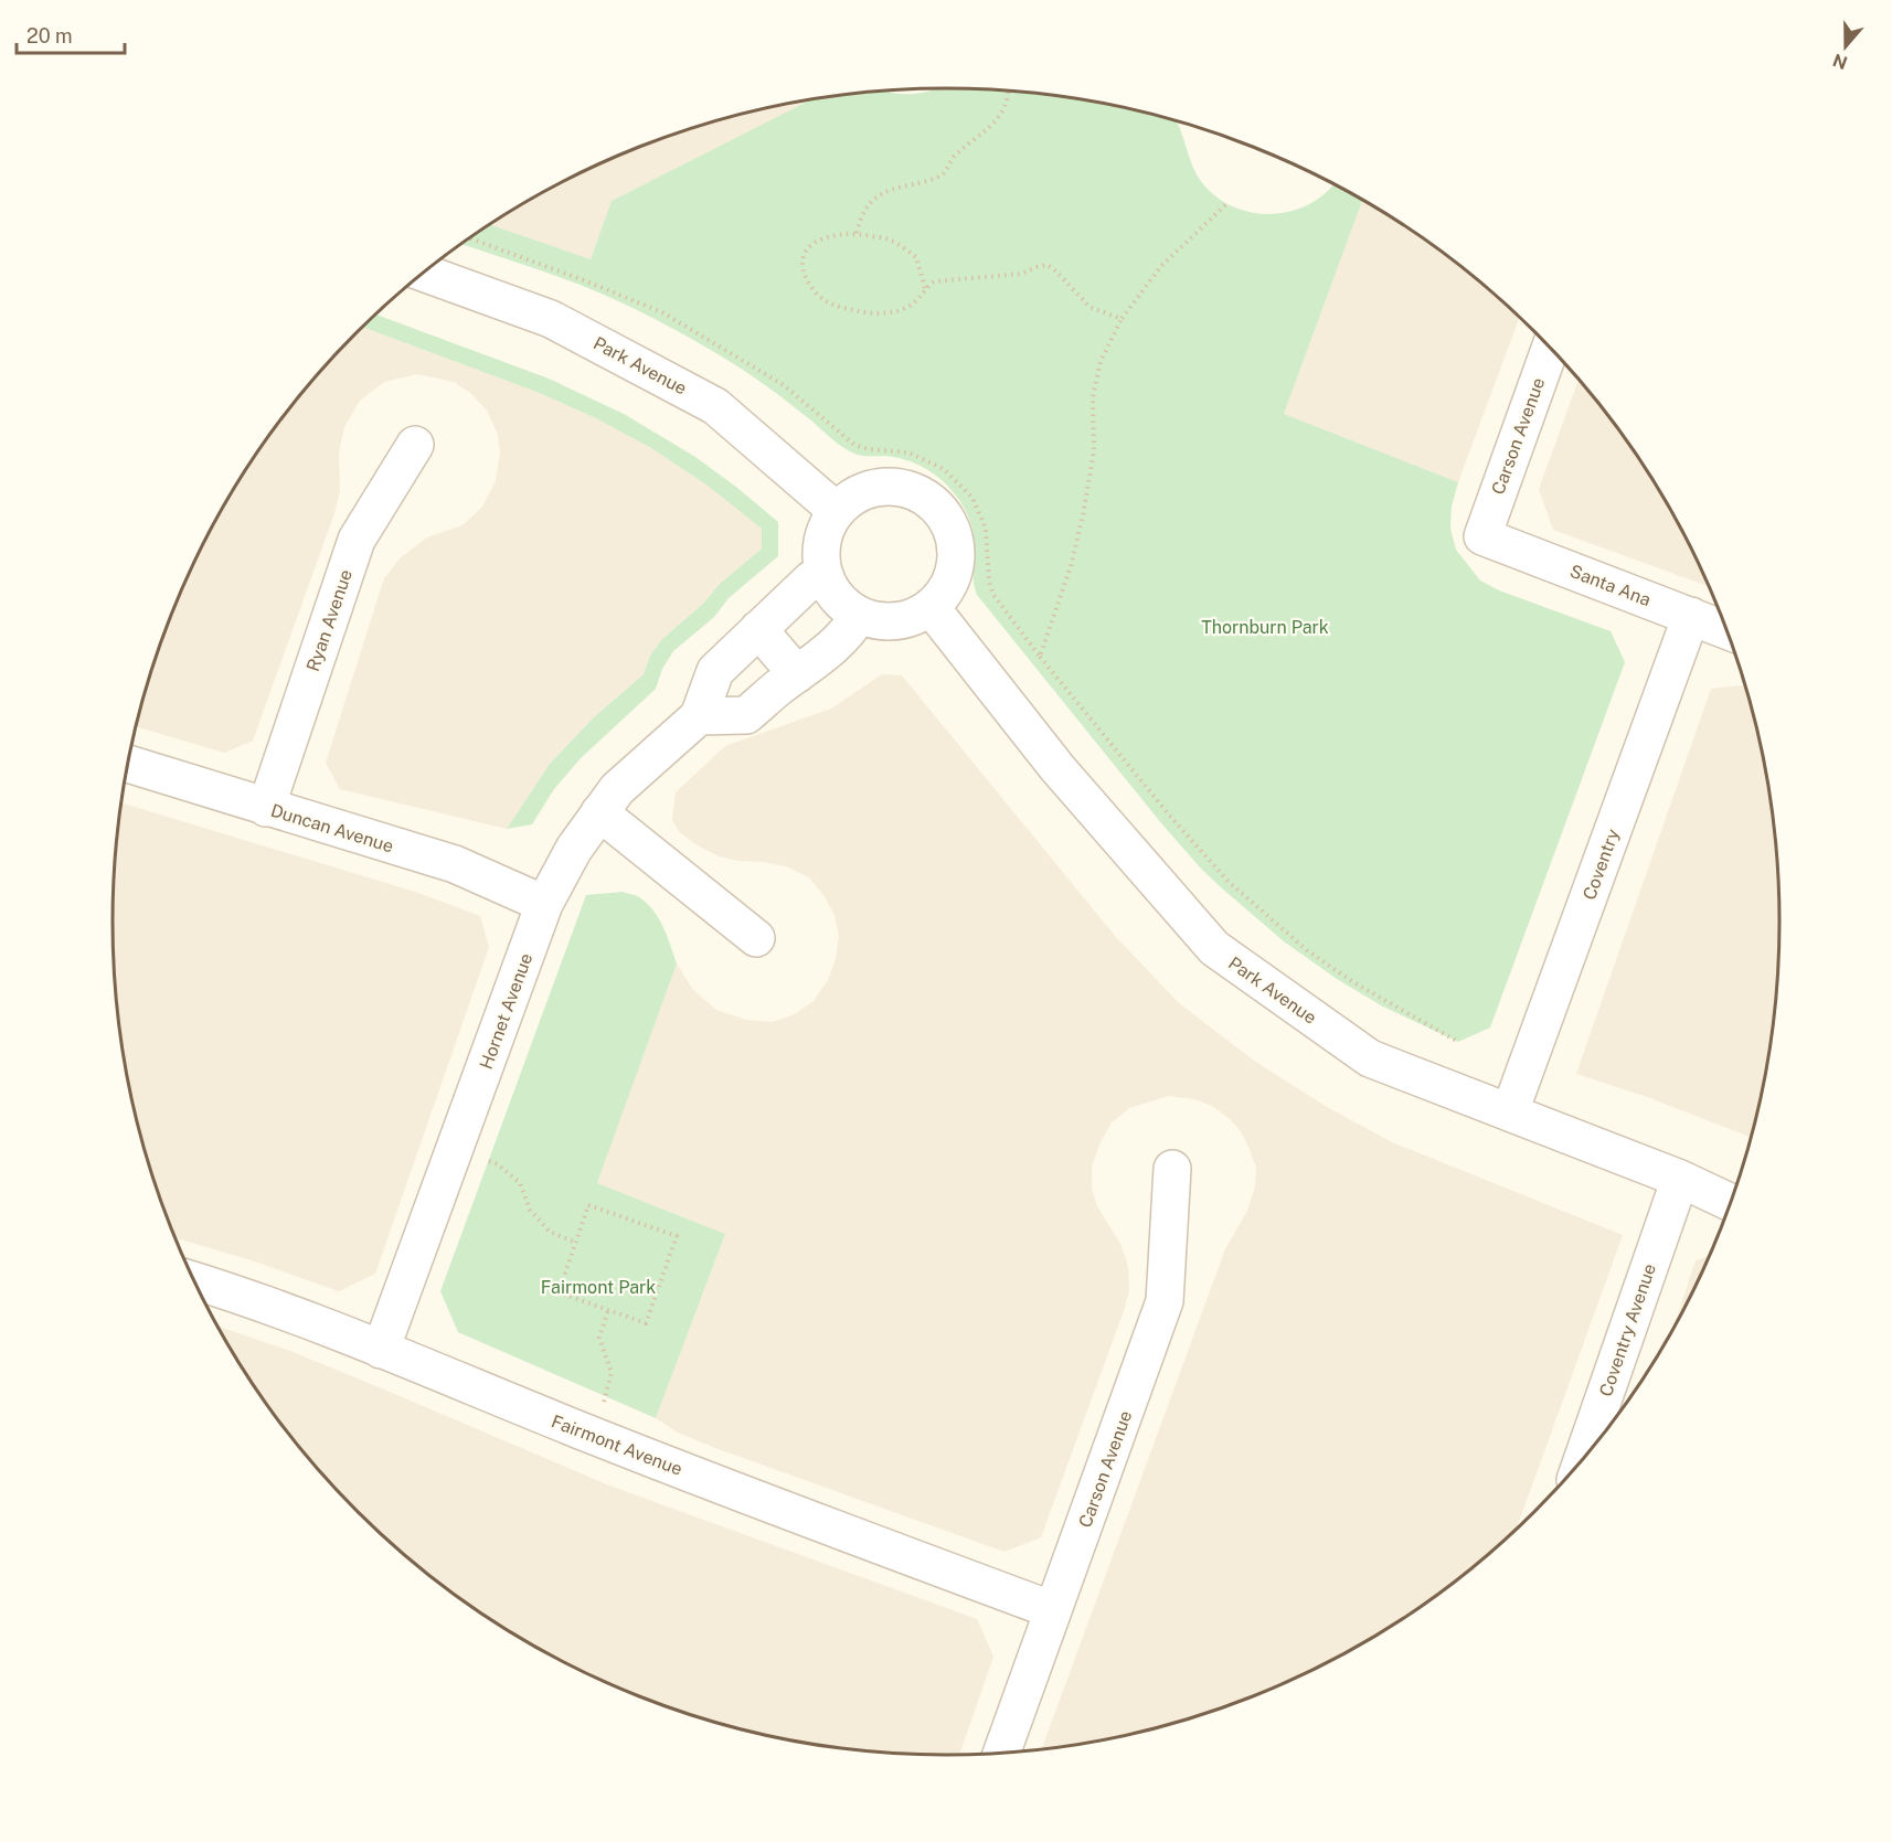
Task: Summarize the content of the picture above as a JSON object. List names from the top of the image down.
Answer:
{
  "streets": {
    "street": [
      "Park Avenue",
      "Carson Avenue",
      "Santa Ana",
      "Ryan Avenue",
      "Duncan Avenue",
      "Coventry",
      "Hornet Avenue",
      "Coventry Avenue",
      "Fairmont Avenue"
    ]
  },
  "crossings": [
    ["Park Avenue", "Coventry"],
    ["Park Avenue", "Hornet Avenue"],
    ["Park Avenue", "Coventry Avenue"],
    ["Carson Avenue", "Santa Ana"],
    ["Carson Avenue", "Fairmont Avenue"],
    ["Santa Ana", "Coventry"],
    ["Ryan Avenue", "Duncan Avenue"],
    ["Duncan Avenue", "Hornet Avenue"],
    ["Hornet Avenue", "Fairmont Avenue"]
  ],
  "parks": ["Thornburn Park", "Fairmont Park"],
  "scale_bar": "20 m",
  "north": "bottom"
}
